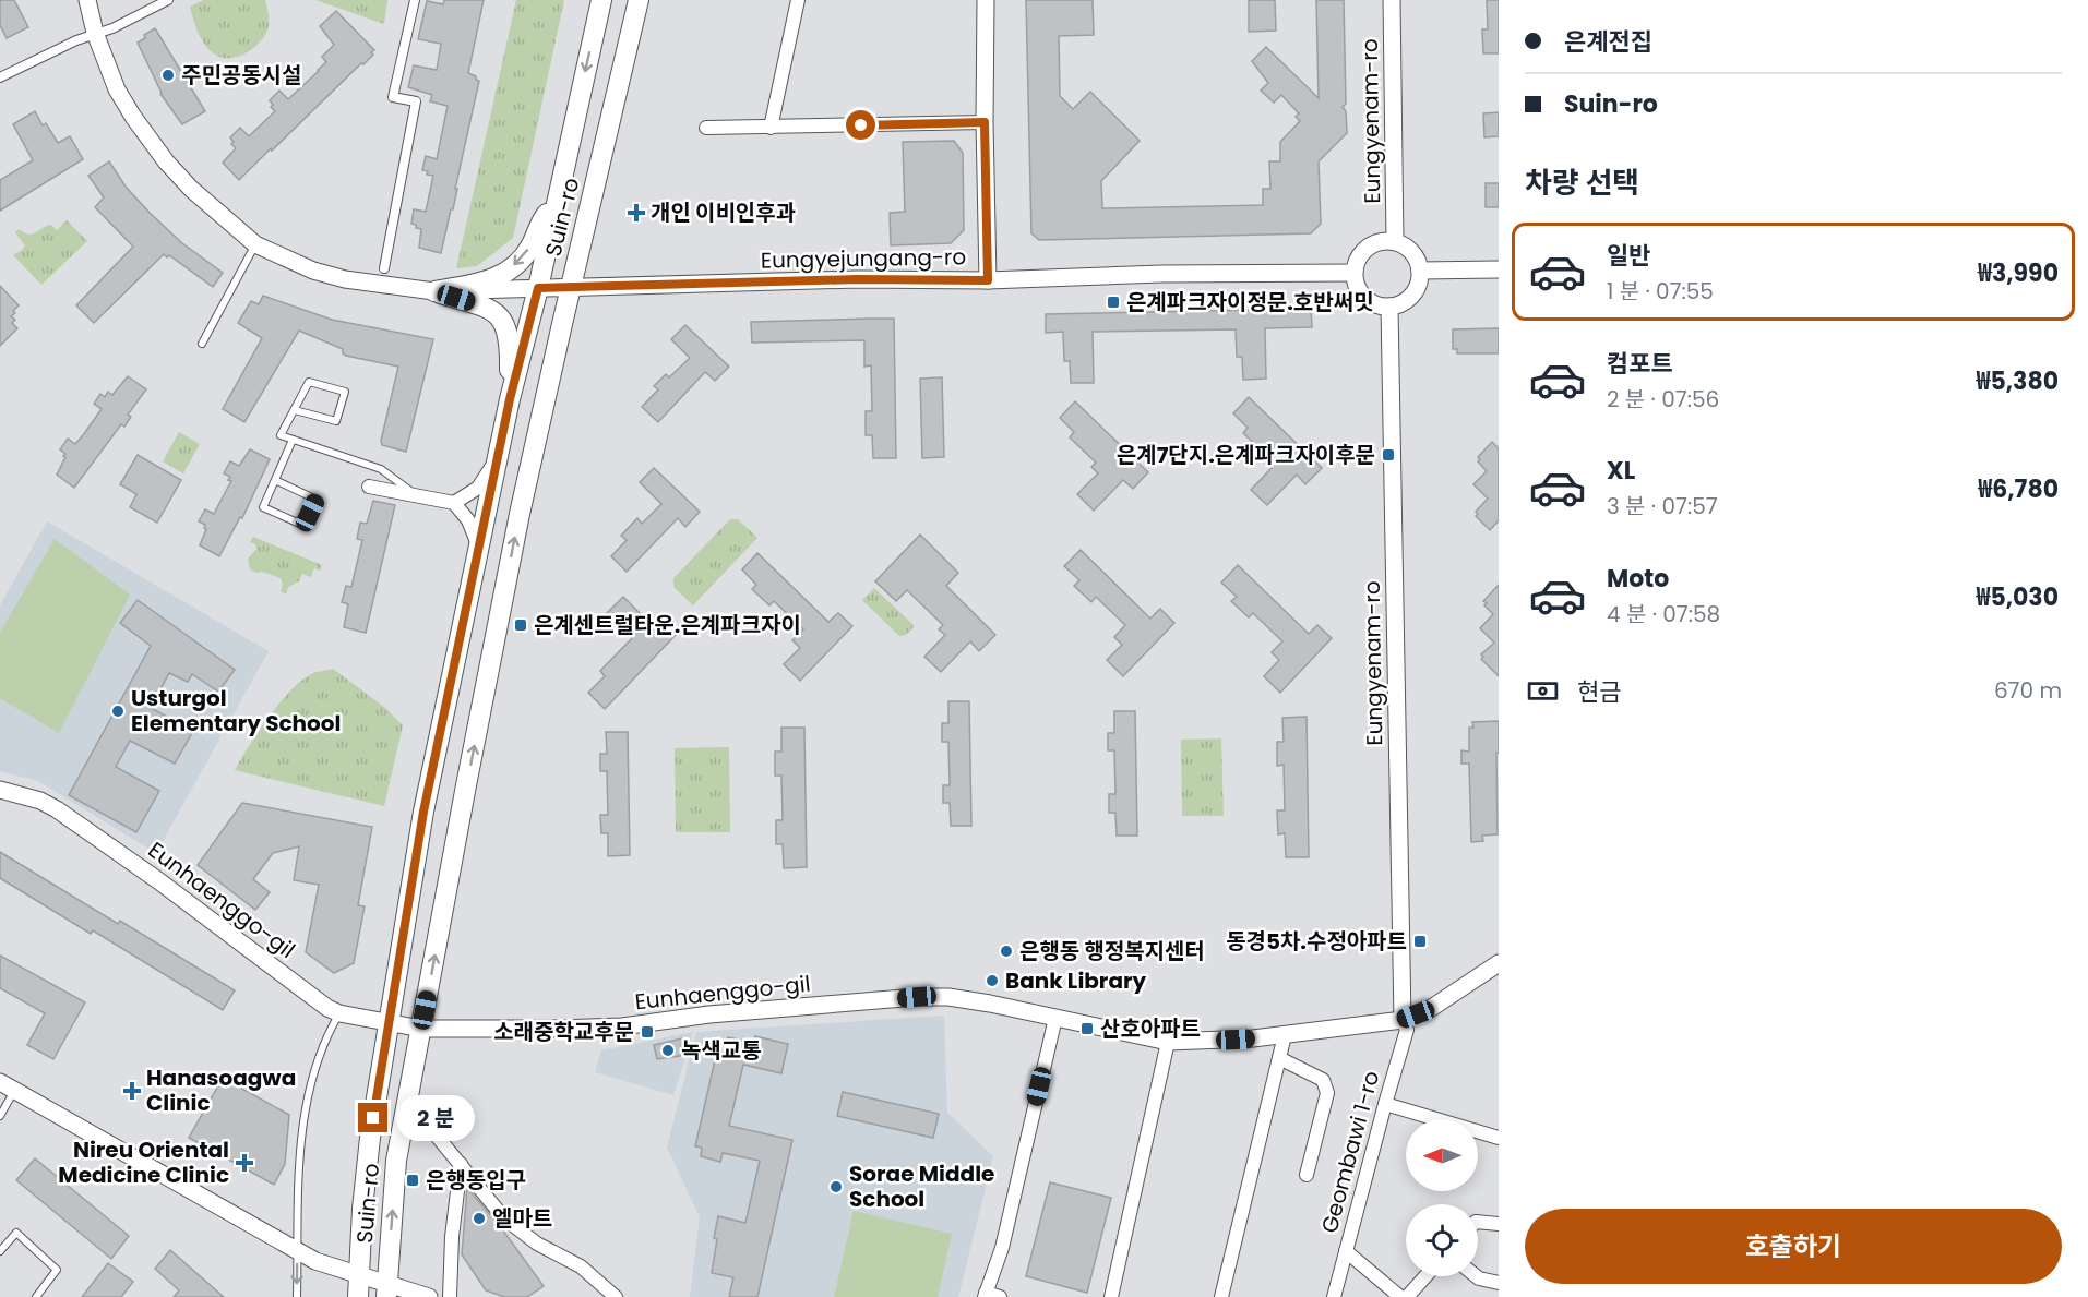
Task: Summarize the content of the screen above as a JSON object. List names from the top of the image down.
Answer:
{
  "streets": {
    "main road": ["Suin-ro"],
    "street": [
      "Eungyenam-ro",
      "Eungyejungang-ro",
      "Eunhaenggo-gil",
      "Geombawi 1-ro"
    ]
  },
  "crossings": [
    ["Eungyenam-ro", "Eungyejungang-ro"],
    ["Eungyenam-ro", "Eunhaenggo-gil"],
    ["Eungyenam-ro", "Geombawi 1-ro"],
    ["Suin-ro", "Eungyejungang-ro"],
    ["Suin-ro", "Eunhaenggo-gil"],
    ["Eunhaenggo-gil", "Geombawi 1-ro"]
  ],
  "places": {
    "other": [
      "주민공동시설",
      "Usturgol Elementary School",
      "은행동 행정복지센터",
      "Bank Library",
      "녹색교통",
      "Sorae Middle School",
      "엘마트"
    ],
    "health": ["개인 이비인후과", "Hanasoagwa Clinic", "Nireu Oriental Medicine Clinic"],
    "transit": [
      "은계파크자이정문.호반써밋",
      "은계7단지.은계파크자이후문",
      "은계센트럴타운.은계파크자이",
      "동경5차.수정아파트",
      "산호아파트",
      "소래중학교후문",
      "은행동입구"
    ]
  },
  "north": "left",
  "page": {
    "banner": ["은계전집", "Suin-ro"],
    "heading": "차량 선택",
    "list": [
      {
        "name": "일반",
        "note": "1 분 · 07:55",
        "value": "₩3,990"
      },
      {
        "name": "컴포트",
        "note": "2 분 · 07:56",
        "value": "₩5,380"
      },
      {
        "name": "XL",
        "note": "3 분 · 07:57",
        "value": "₩6,780"
      },
      {
        "name": "Moto",
        "note": "4 분 · 07:58",
        "value": "₩5,030"
      }
    ],
    "pay": ["현금", "670 m"],
    "bubble": "2 분",
    "buttons": "호출하기"
  }
}
